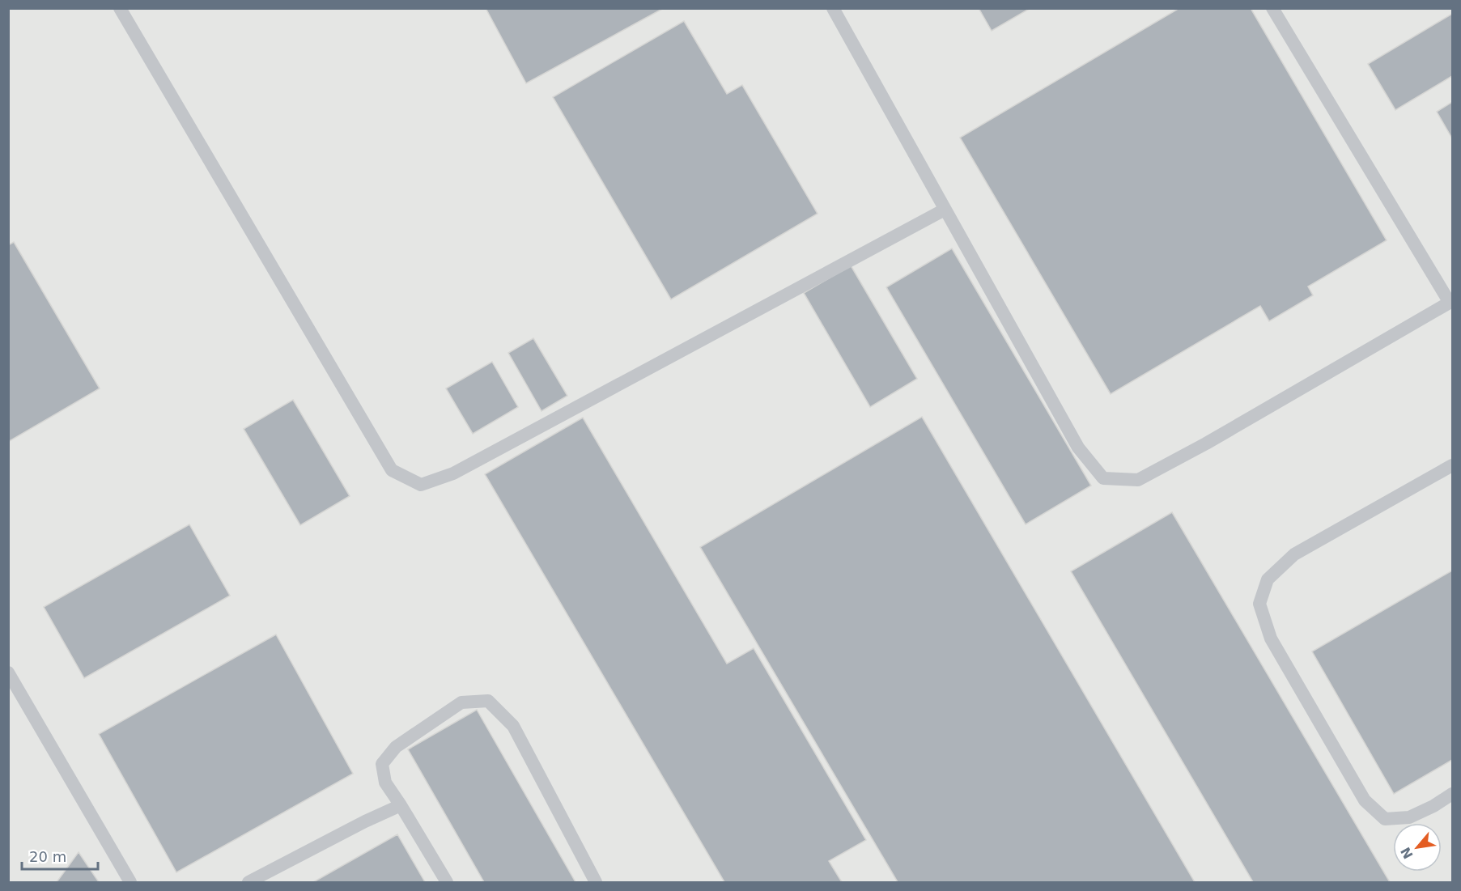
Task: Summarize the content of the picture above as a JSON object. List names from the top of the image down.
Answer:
{
  "scale_bar": "20 m",
  "north": "bottom left"
}
